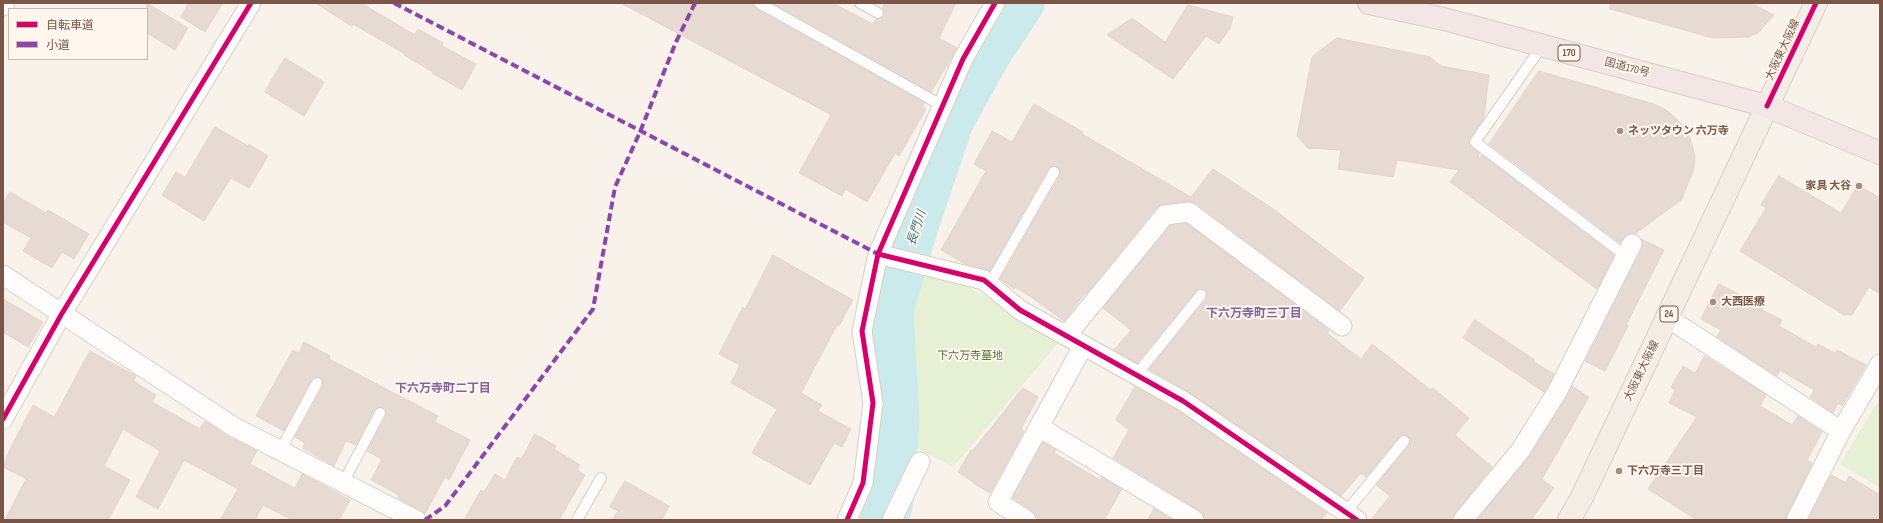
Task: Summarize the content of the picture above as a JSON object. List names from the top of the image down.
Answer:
{
  "streets": {
    "highway": ["170", "国道170号"],
    "main road": ["大阪東大阪線", "24"]
  },
  "crossings": [
    ["大阪東大阪線", "国道170号"]
  ],
  "districts": ["下六万寺町三丁目", "下六万寺町二丁目"],
  "water": ["長門川"],
  "parks": ["下六万寺墓地"],
  "places": [
    "ネッツタウン 六万寺",
    "家具 大谷",
    "大西医療",
    "下六万寺三丁目"
  ],
  "legend": ["自転車道", "小道"]
}
